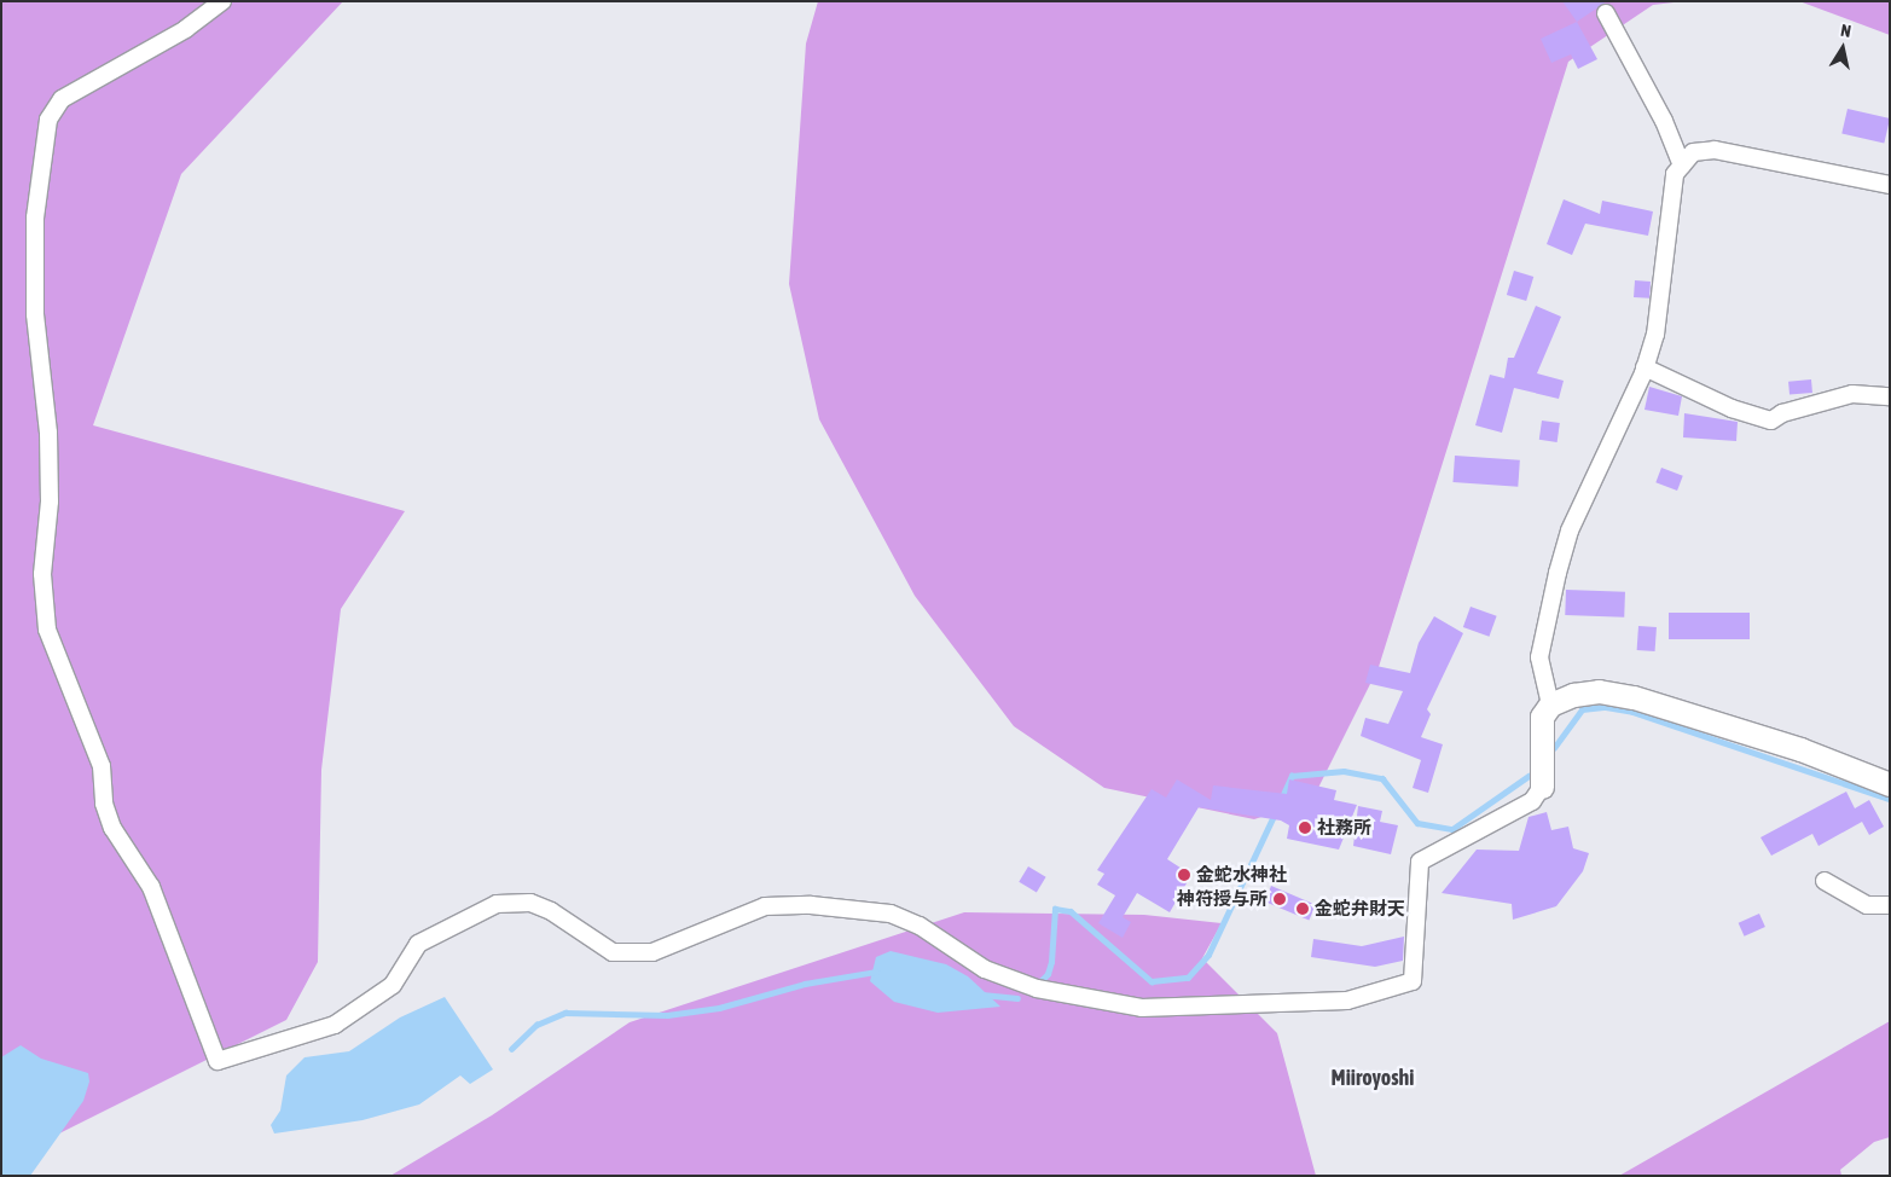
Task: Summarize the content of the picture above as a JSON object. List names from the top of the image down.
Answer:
{
  "districts": ["Miiroyoshi"],
  "places": [
    "社務所",
    "金蛇水神社",
    "神符授与所",
    "金蛇弁財天"
  ],
  "north": "top"
}
